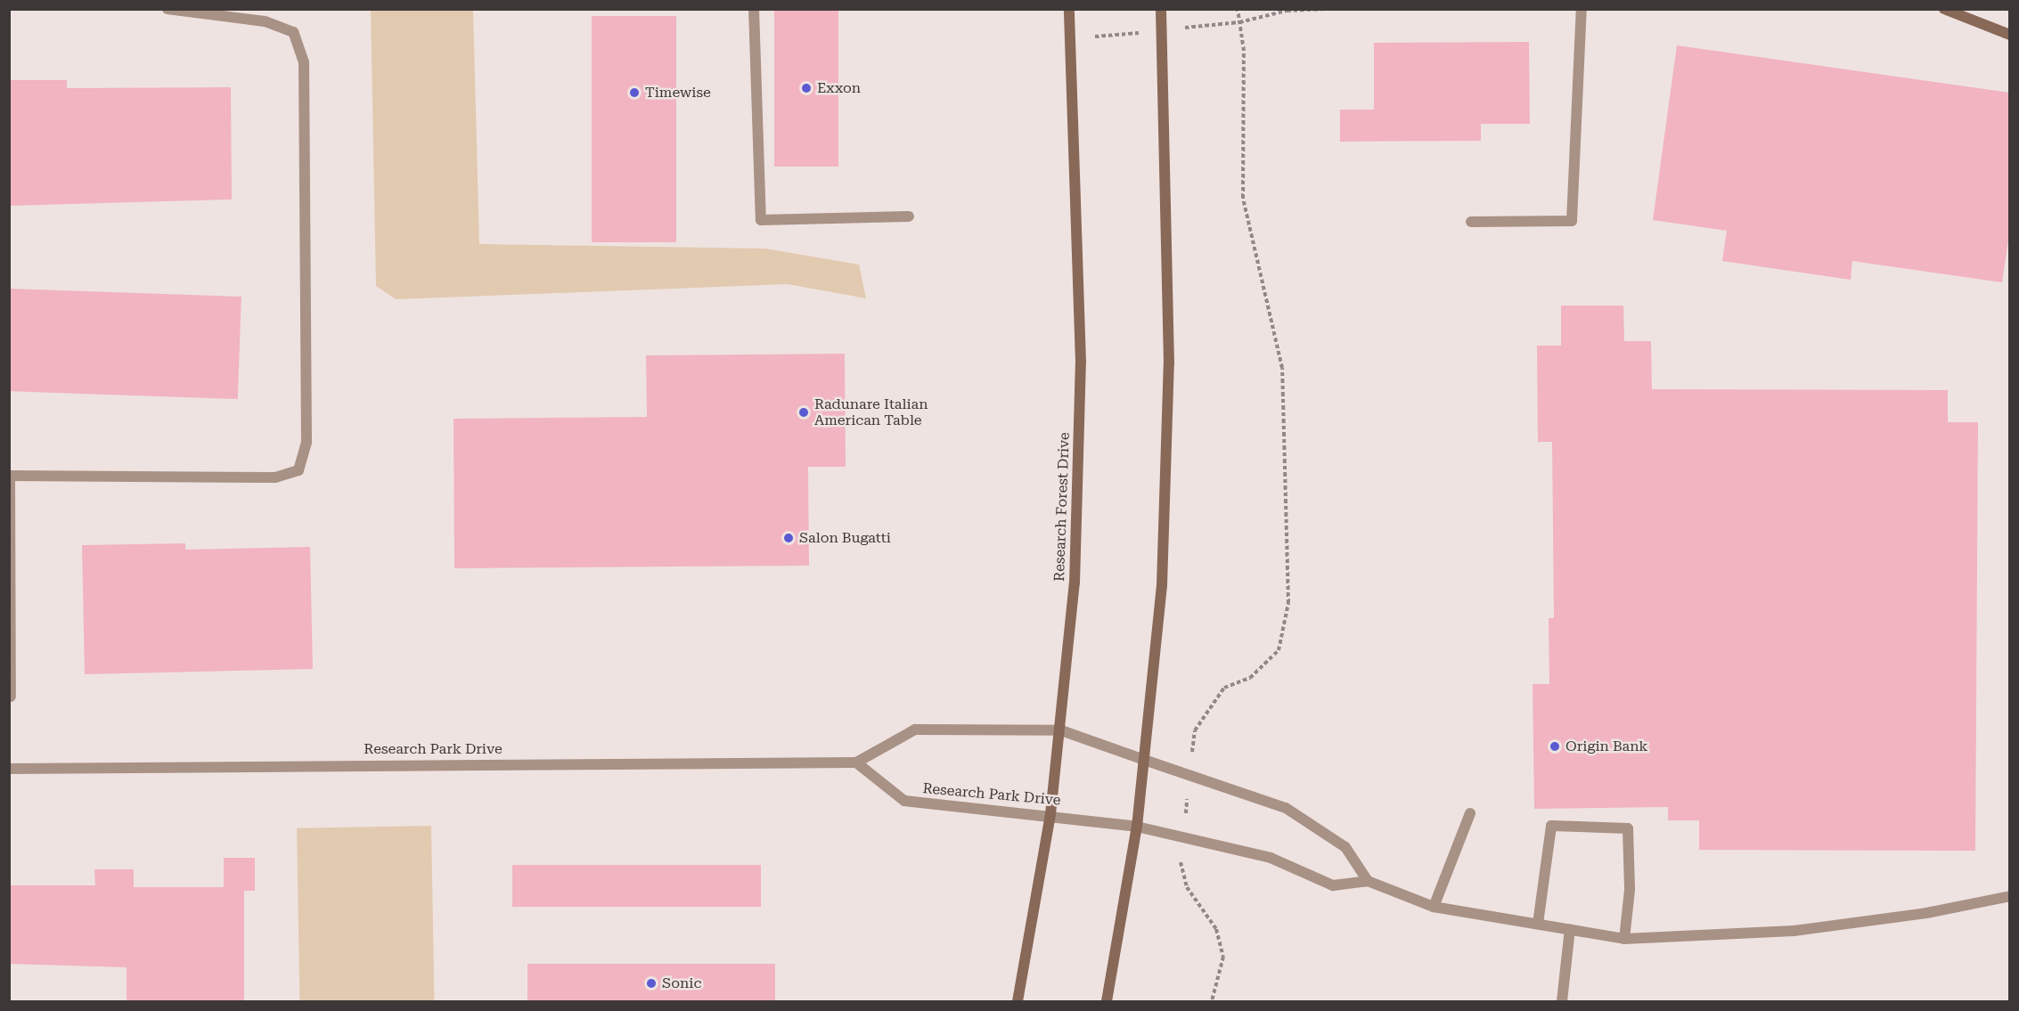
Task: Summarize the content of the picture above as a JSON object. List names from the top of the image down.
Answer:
{
  "streets": {
    "main road": ["Research Forest Drive"],
    "street": ["Research Park Drive"]
  },
  "crossings": [
    ["Research Forest Drive", "Research Park Drive"]
  ],
  "places": [
    "Exxon",
    "Timewise",
    "Radunare Italian American Table",
    "Salon Bugatti",
    "Origin Bank",
    "Sonic"
  ]
}
